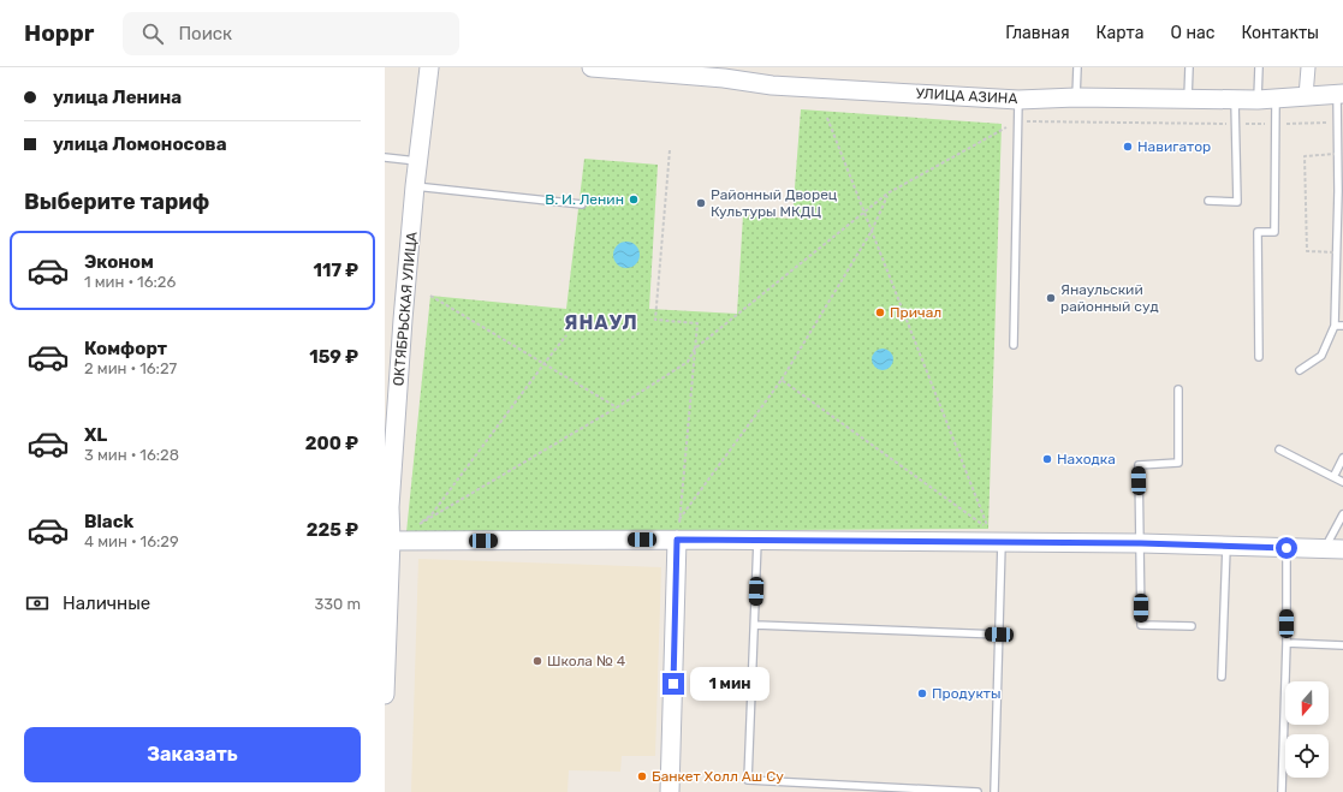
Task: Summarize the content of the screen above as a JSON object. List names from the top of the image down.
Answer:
{
  "streets": {
    "street": ["УЛИЦА АЗИНА", "ОКТЯБРЬСКАЯ УЛИЦА"]
  },
  "districts": ["ЯНАУЛ"],
  "places": [
    "Навигатор",
    "В. И. Ленин",
    "Районный Дворец Культуры МКДЦ",
    "Янаульский районный суд",
    "Причал",
    "Находка",
    "Школа № 4",
    "Продукты",
    "Банкет Холл Аш Су"
  ],
  "north": "bottom",
  "page": {
    "header": "Hoppr",
    "search": "Поиск",
    "nav": [
      "Главная",
      "Карта",
      "О нас",
      "Контакты"
    ],
    "banner": ["улица Ленина", "улица Ломоносова"],
    "heading": "Выберите тариф",
    "list": [
      {
        "name": "Эконом",
        "note": "1 мин · 16:26",
        "value": "117 ₽"
      },
      {
        "name": "Комфорт",
        "note": "2 мин · 16:27",
        "value": "159 ₽"
      },
      {
        "name": "XL",
        "note": "3 мин · 16:28",
        "value": "200 ₽"
      },
      {
        "name": "Black",
        "note": "4 мин · 16:29",
        "value": "225 ₽"
      }
    ],
    "pay": ["Наличные", "330 m"],
    "bubble": "1 мин",
    "buttons": "Заказать"
  }
}
